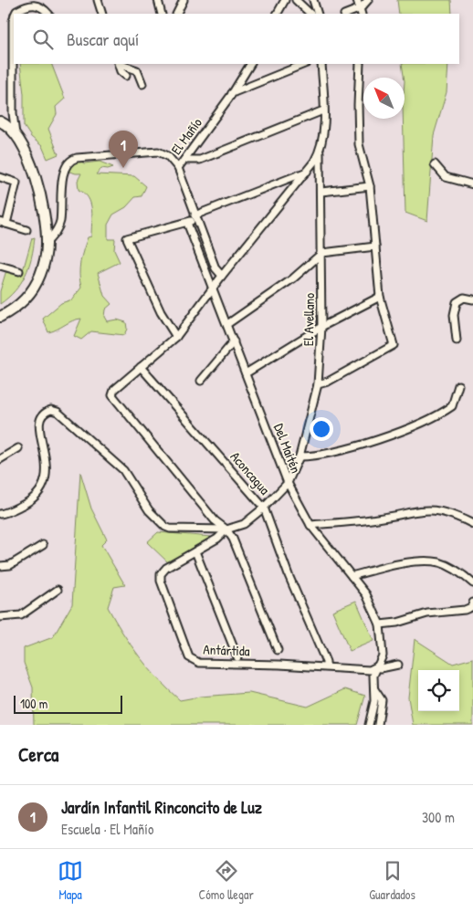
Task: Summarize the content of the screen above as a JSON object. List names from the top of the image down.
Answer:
{
  "streets": {
    "street": [
      "El Mañío",
      "El Avellano",
      "Del Maitén",
      "Aconcagua",
      "Antártida"
    ]
  },
  "crossings": [
    ["El Avellano", "Del Maitén"],
    ["El Avellano", "Aconcagua"],
    ["El Avellano", "Antártida"],
    ["Del Maitén", "Antártida"],
    ["Aconcagua", "Antártida"]
  ],
  "scale_bar": "100 m",
  "north": "top left",
  "page": {
    "search": "Buscar aquí",
    "pins": "1",
    "scale": "100 m",
    "heading": "Cerca",
    "list": [
      {
        "mark": "1",
        "name": "Jardín Infantil Rinconcito de Luz",
        "note": "Escuela · El Mañío",
        "value": "300 m"
      }
    ],
    "nav": ["Mapa", "Cómo llegar", "Guardados"]
  }
}
